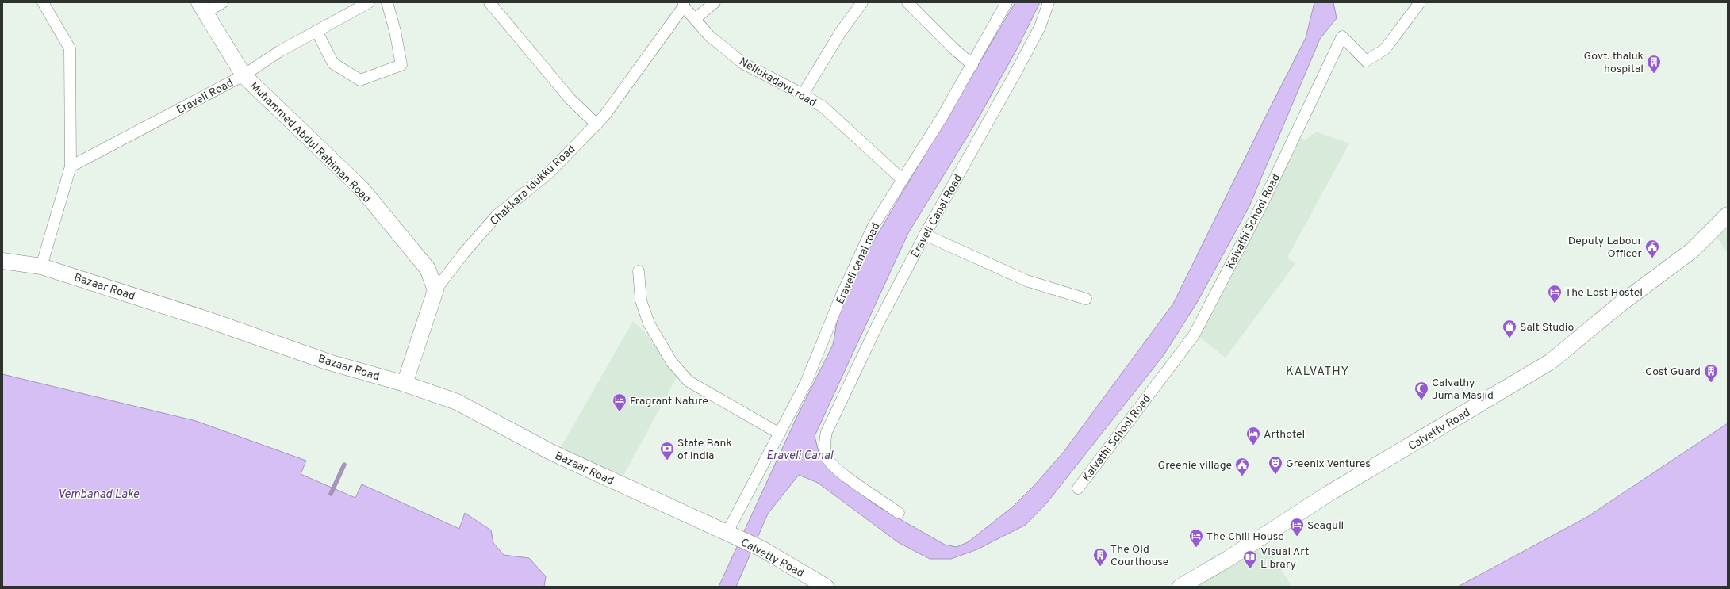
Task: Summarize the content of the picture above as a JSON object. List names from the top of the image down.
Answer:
{
  "streets": {
    "street": [
      "Nellukadavu road",
      "Eraveli Road",
      "Muhammed Abdul Rahiman Road",
      "Chakkara Idukku Road",
      "Eraveli Canal Road",
      "Kalvathi School Road",
      "Eraveli canal road",
      "Bazaar Road",
      "Calvetty Road"
    ]
  },
  "crossings": [
    ["Nellukadavu road", "Chakkara Idukku Road"],
    ["Nellukadavu road", "Eraveli canal road"],
    ["Eraveli Road", "Muhammed Abdul Rahiman Road"],
    ["Muhammed Abdul Rahiman Road", "Chakkara Idukku Road"],
    ["Eraveli canal road", "Bazaar Road"],
    ["Eraveli canal road", "Calvetty Road"],
    ["Bazaar Road", "Calvetty Road"]
  ],
  "districts": ["KALVATHY"],
  "water": ["Eraveli Canal", "Vembanad Lake"],
  "places": {
    "building": ["Govt. thaluk hospital", "Cost Guard", "The Old Courthouse"],
    "public building": ["Deputy Labour Officer", "Greenie village"],
    "hotel": [
      "The Lost Hostel",
      "Fragrant Nature",
      "Arthotel",
      "Seagull",
      "The Chill House"
    ],
    "shop": ["Salt Studio"],
    "mosque": ["Calvathy Juma Masjid"],
    "bank": ["State Bank of India"],
    "theatre": ["Greenix Ventures"],
    "library": ["Visual Art Library"]
  }
}
